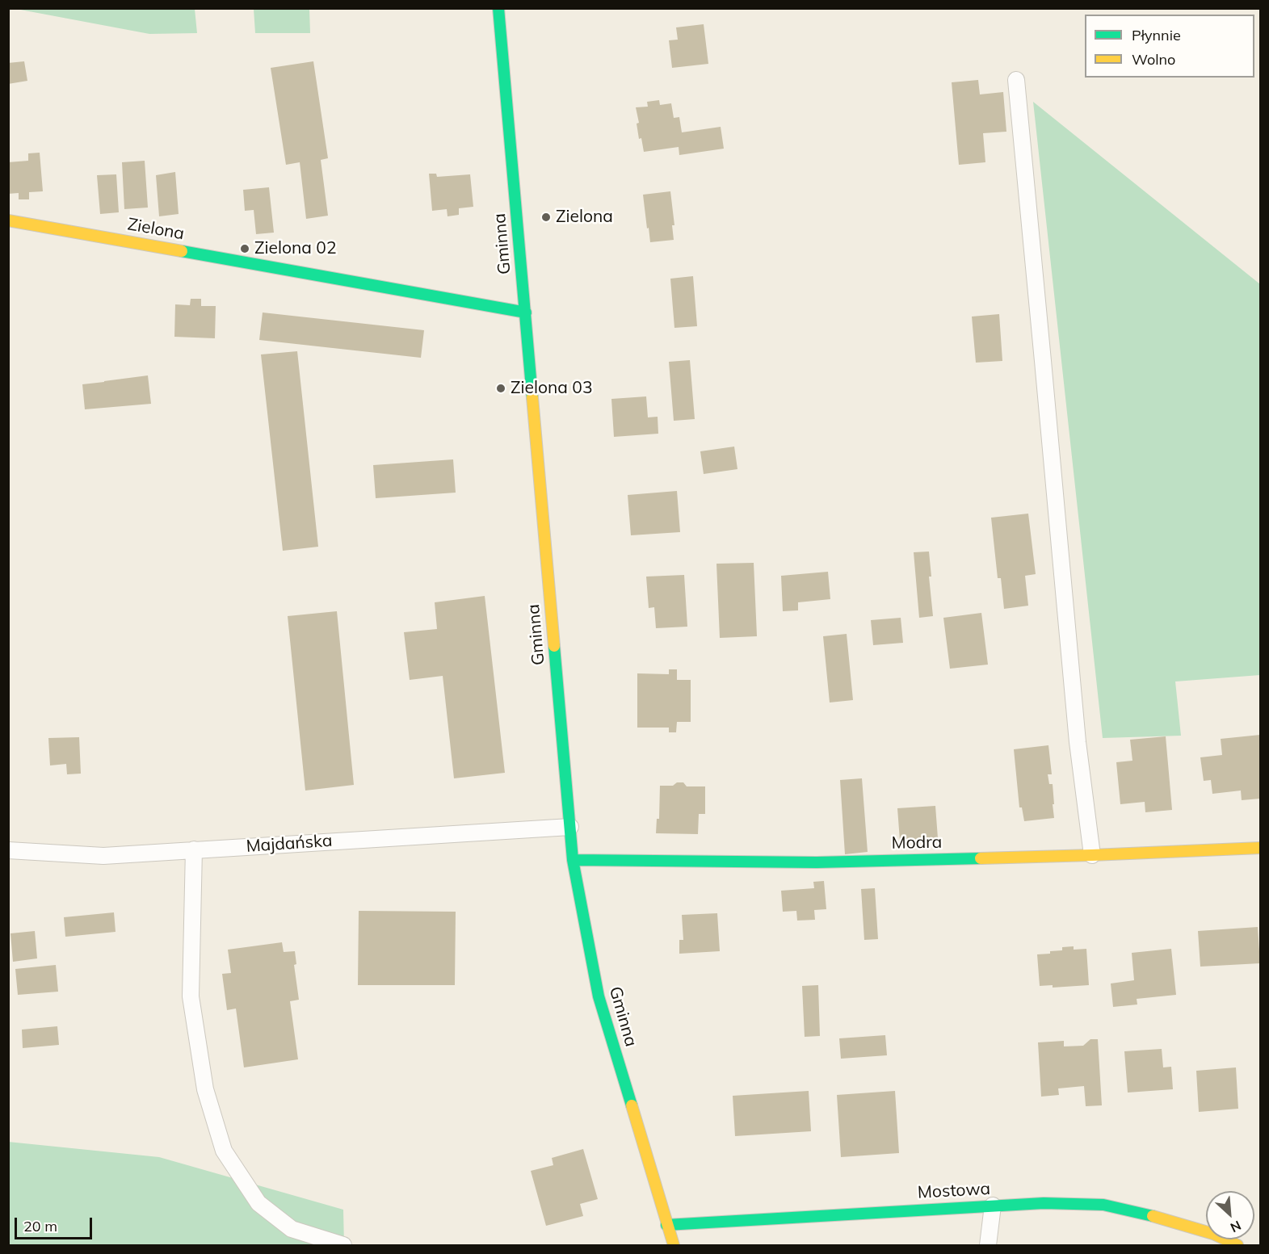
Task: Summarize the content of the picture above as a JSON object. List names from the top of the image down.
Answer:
{
  "streets": {
    "street": [
      "Zielona",
      "Gminna",
      "Modra",
      "Mostowa"
    ],
    "lane": ["Majdańska"]
  },
  "crossings": [
    ["Zielona", "Gminna"],
    ["Gminna", "Modra"],
    ["Gminna", "Majdańska"],
    ["Gminna", "Mostowa"]
  ],
  "places": ["Zielona", "Zielona 02", "Zielona 03"],
  "legend": ["Płynnie", "Wolno"],
  "scale_bar": "20 m",
  "north": "bottom right"
}
